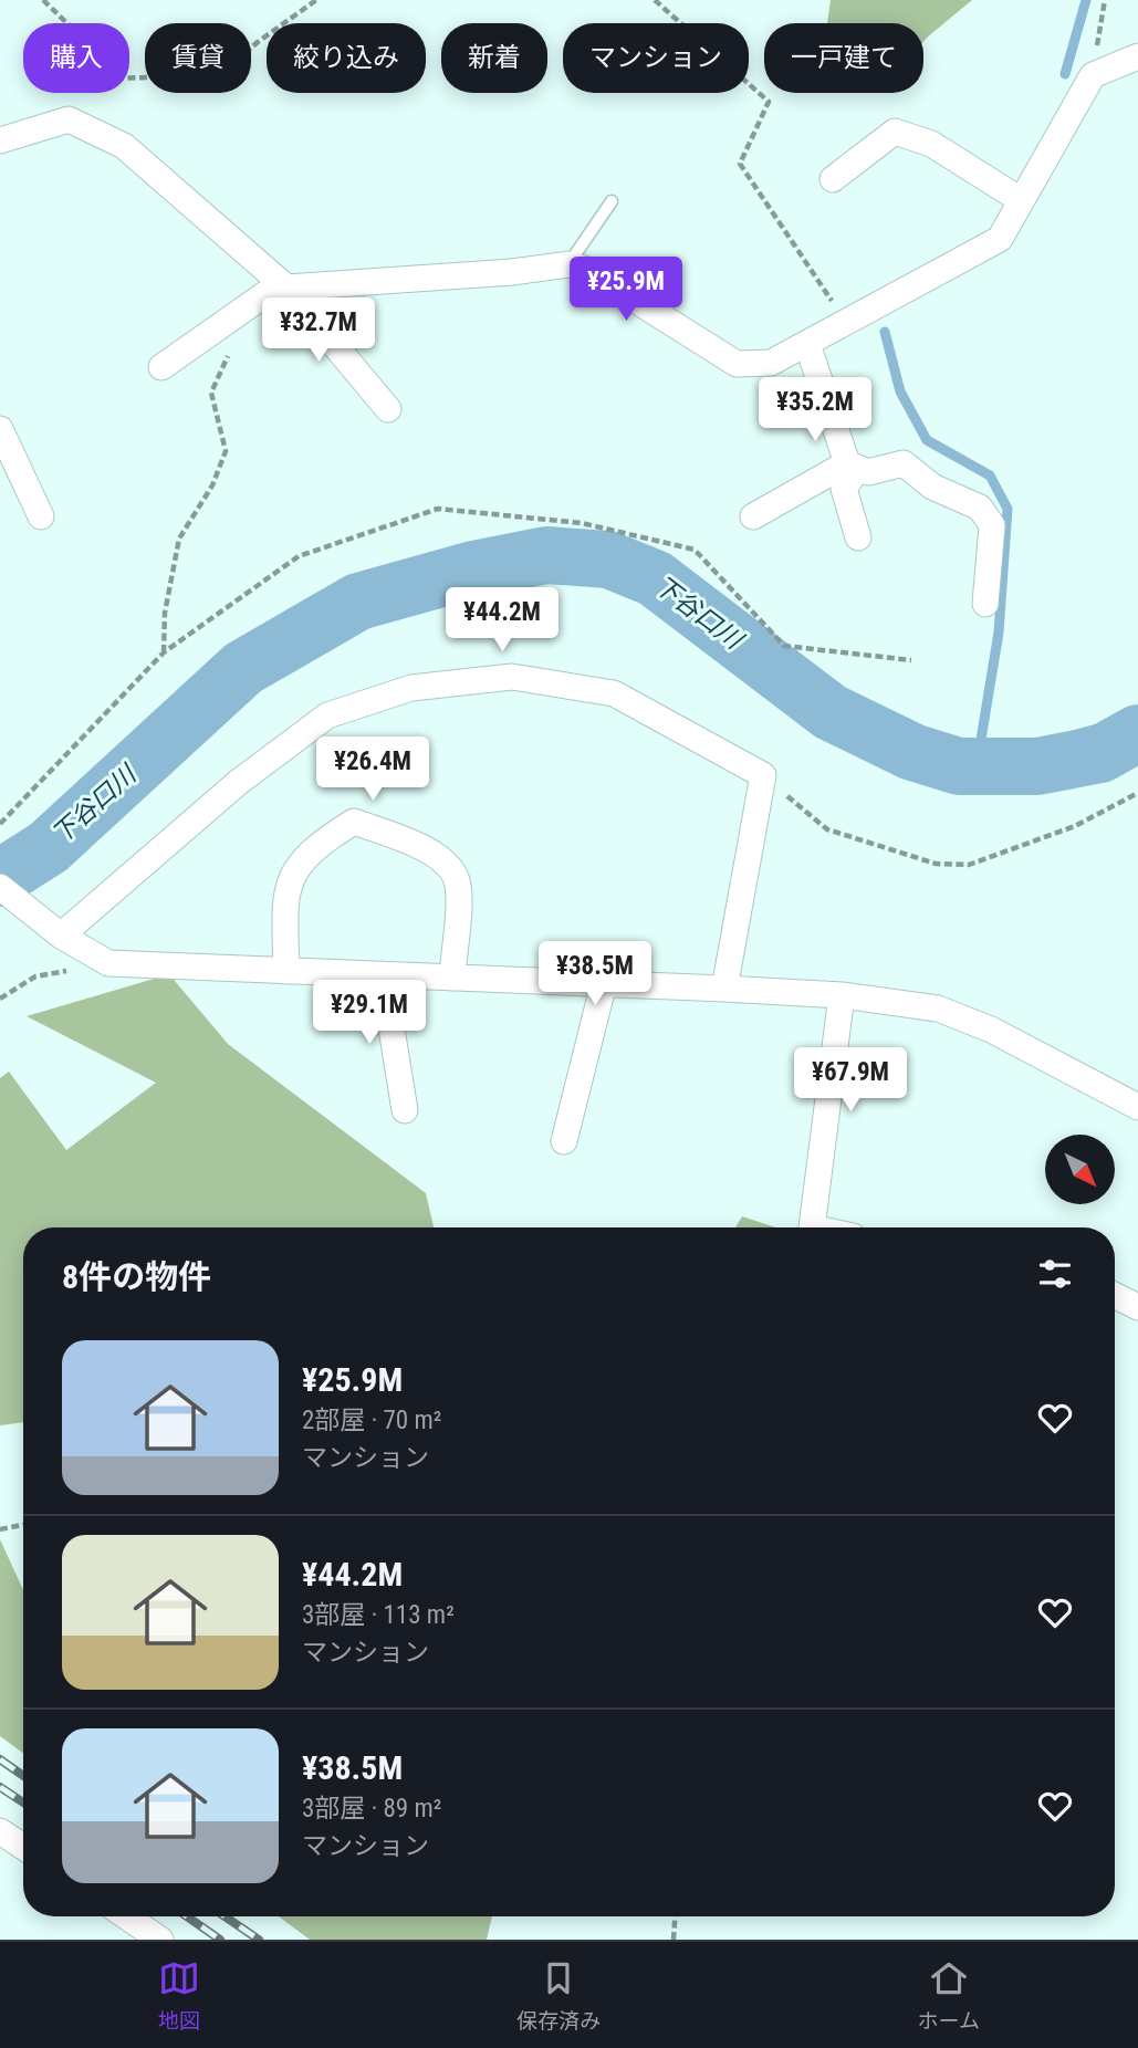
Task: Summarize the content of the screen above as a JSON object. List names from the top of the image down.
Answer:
{
  "water": ["下谷口川"],
  "north": "bottom right",
  "page": {
    "chip": [
      "購入",
      "賃貸",
      "絞り込み",
      "新着",
      "マンション",
      "一戸建て"
    ],
    "price": [
      "¥25.9M",
      "¥32.7M",
      "¥35.2M",
      "¥44.2M",
      "¥26.4M",
      "¥38.5M",
      "¥29.1M",
      "¥67.9M"
    ],
    "heading": "8件の物件",
    "list": [
      {
        "name": "¥25.9M",
        "note": "2部屋 · 70 m² · マンション"
      },
      {
        "name": "¥44.2M",
        "note": "3部屋 · 113 m² · マンション"
      },
      {
        "name": "¥38.5M",
        "note": "3部屋 · 89 m² · マンション"
      }
    ],
    "tabs": ["地図", "保存済み", "ホーム"]
  }
}
